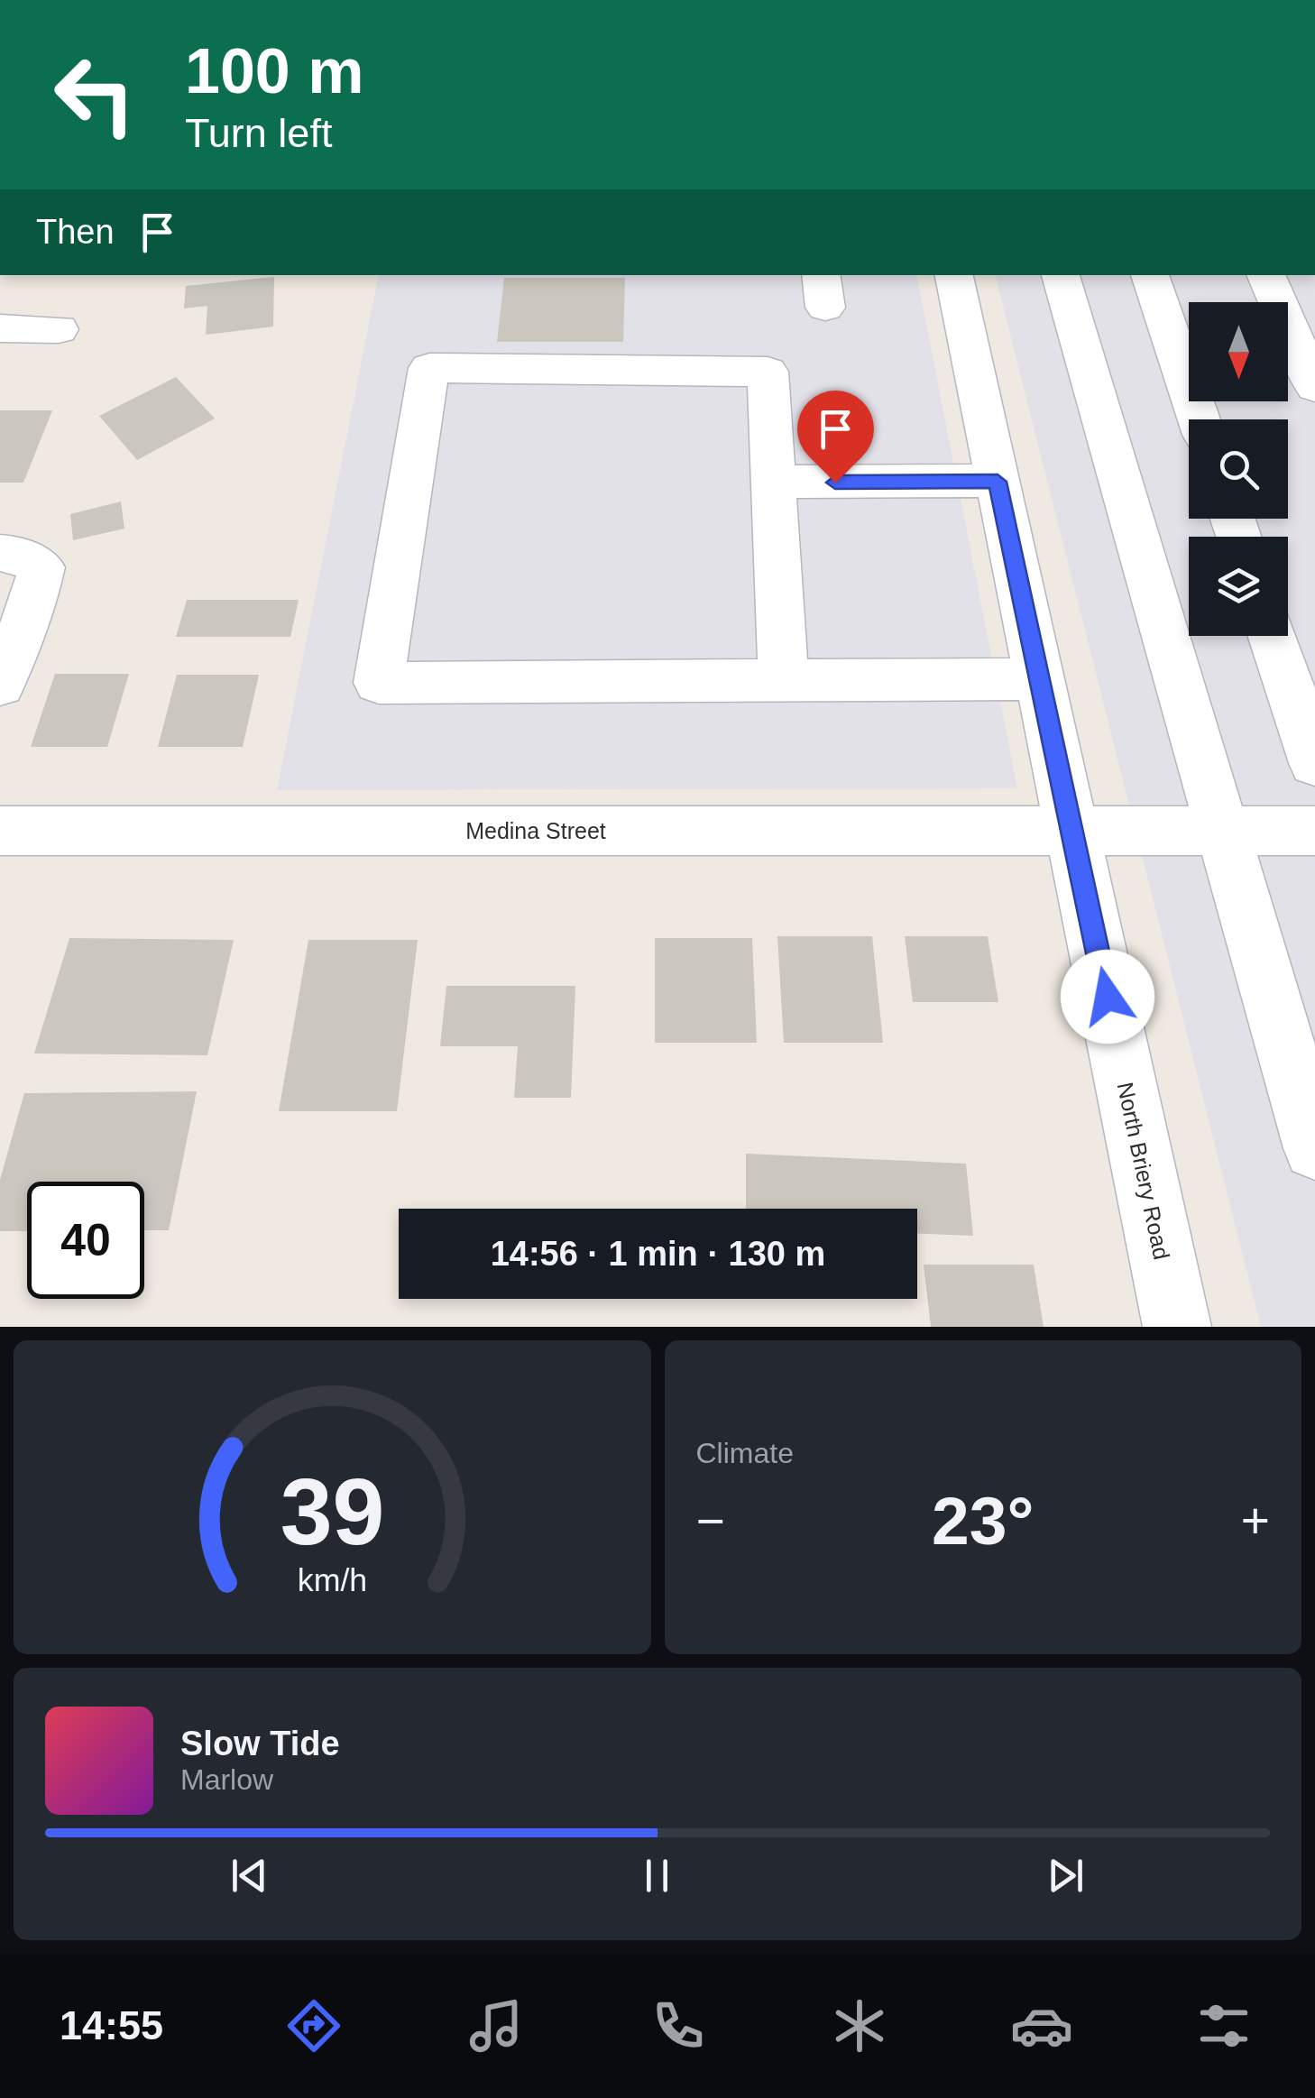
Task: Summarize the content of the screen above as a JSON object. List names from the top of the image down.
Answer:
{
  "streets": {
    "street": ["Medina Street", "North Briery Road"]
  },
  "crossings": [
    ["Medina Street", "North Briery Road"]
  ],
  "north": "bottom",
  "page": {
    "turn": ["100 m", "Turn left"],
    "then": "Then",
    "limit": "40",
    "trip": "14:56 · 1 min · 130 m",
    "tile": "Climate",
    "heat": ["−", "23°", "+"],
    "song": ["Slow Tide", "Marlow"],
    "tabs": "14:55",
    "gauge": ["39", "km/h"]
  }
}
